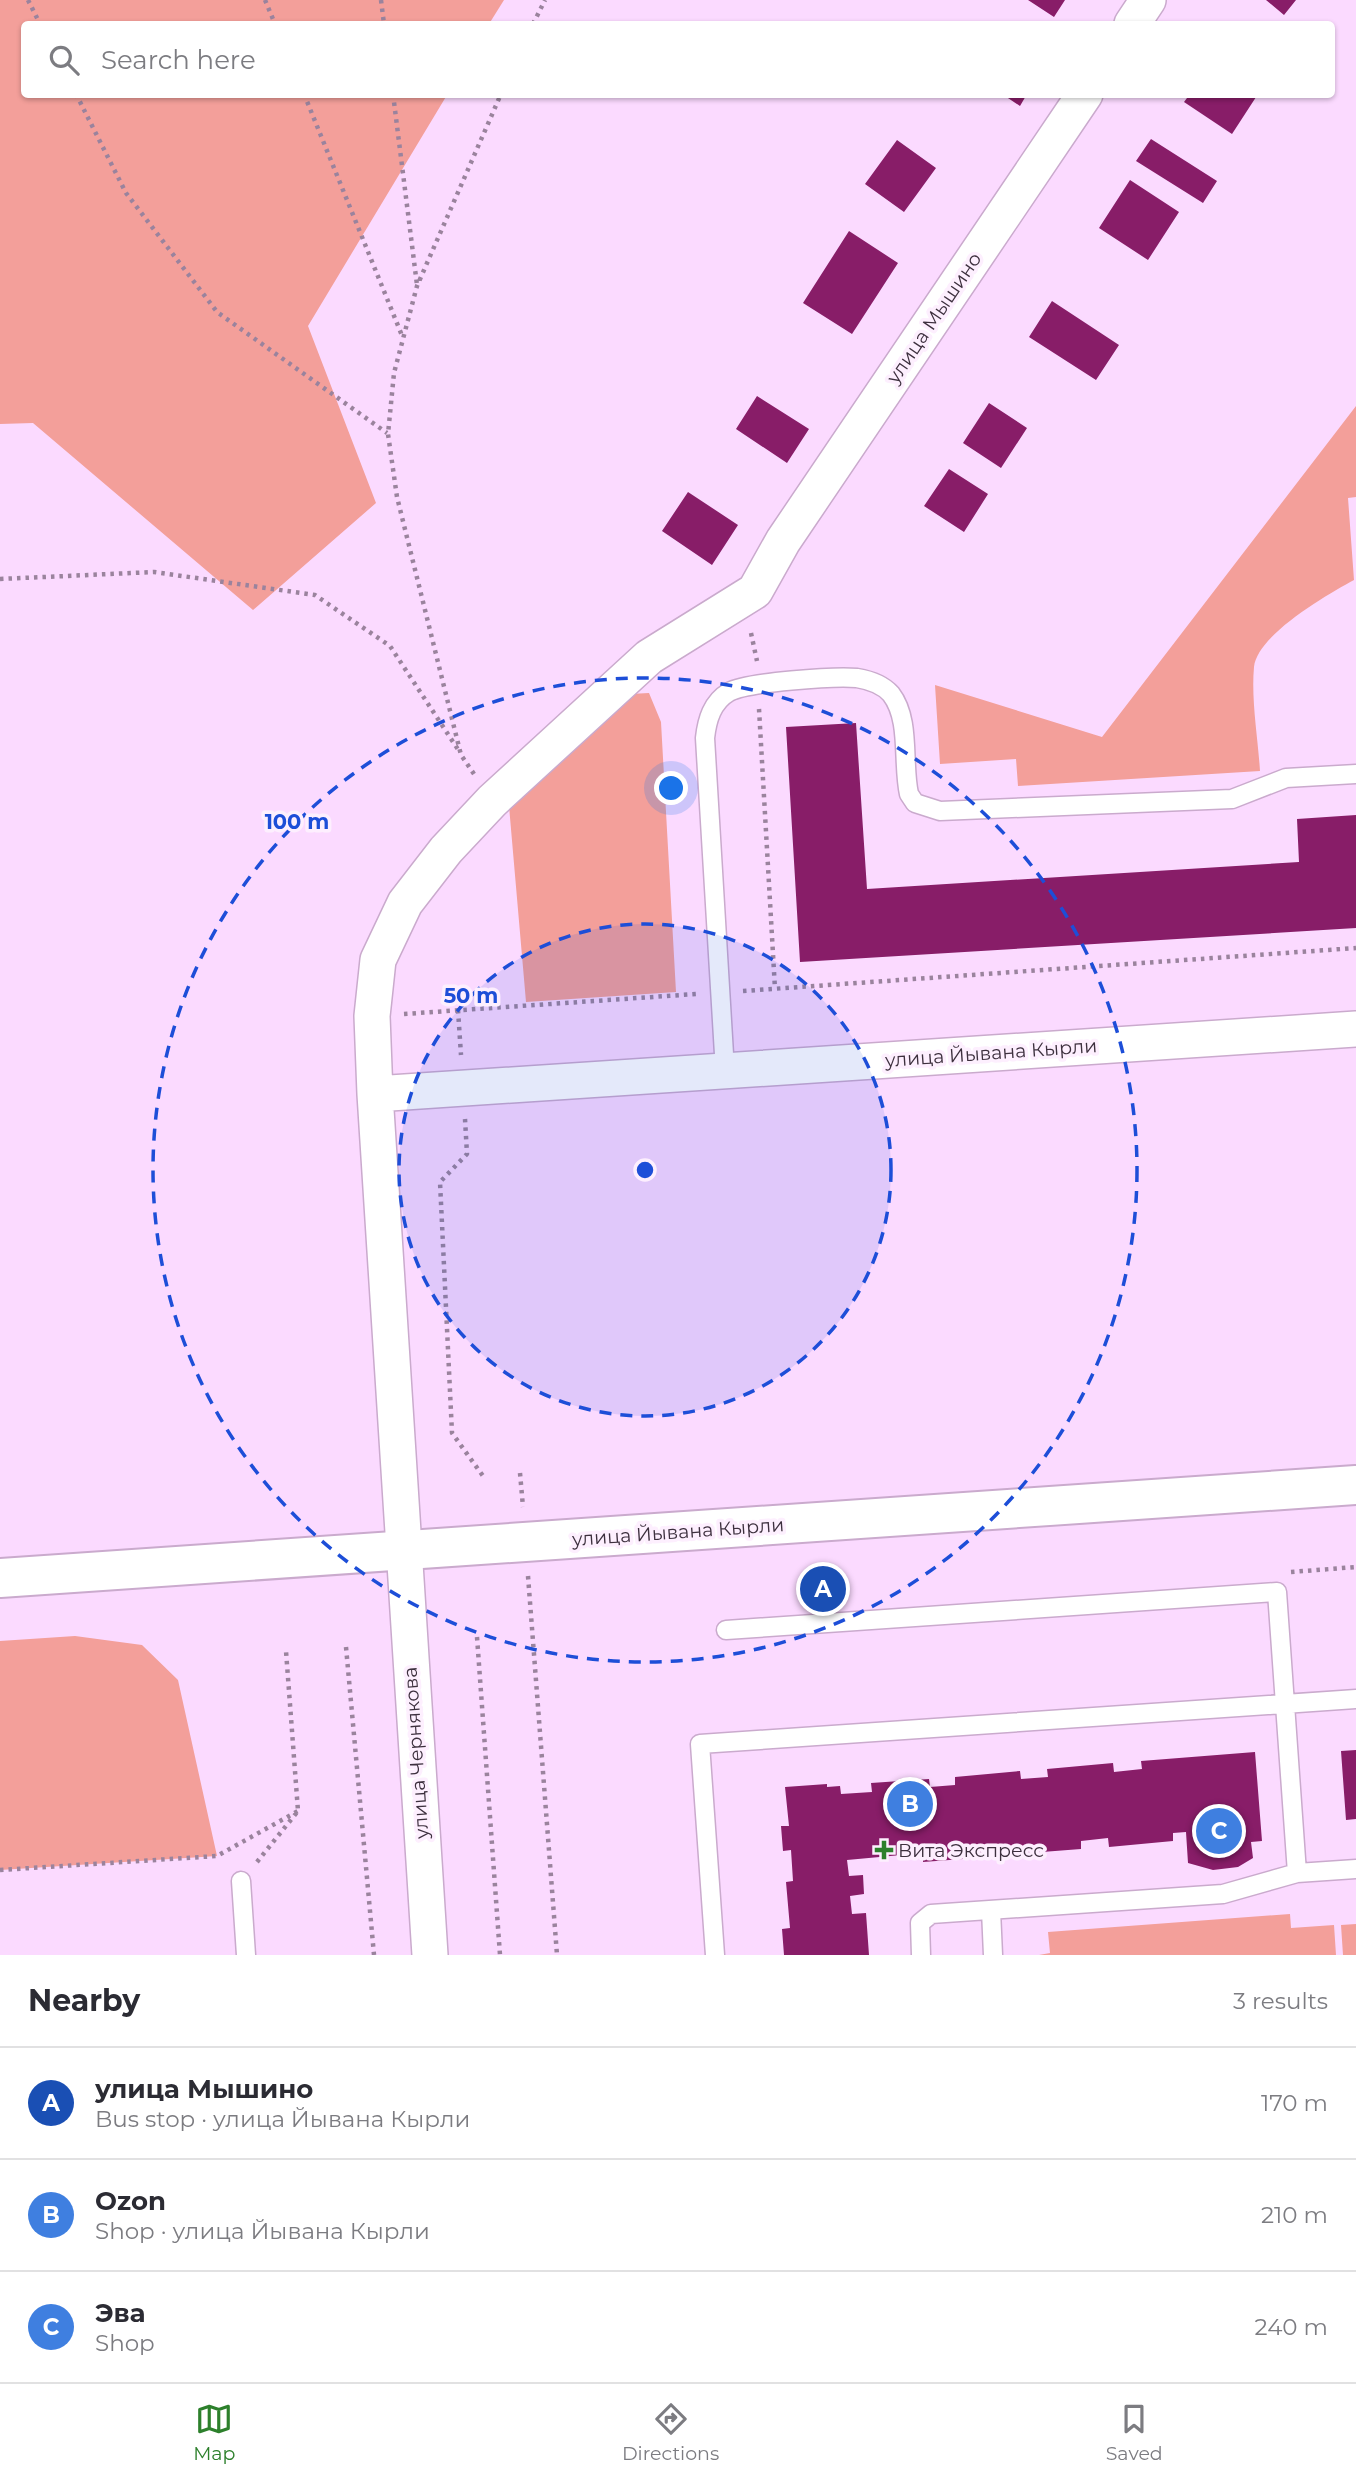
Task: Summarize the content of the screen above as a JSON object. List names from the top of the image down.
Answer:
{
  "streets": {
    "main road": ["улица Йывана Кырли"],
    "street": ["улица Мышино", "улица Чернякова"]
  },
  "crossings": [
    ["улица Мышино", "улица Чернякова"],
    ["улица Йывана Кырли", "улица Чернякова"]
  ],
  "places": {
    "health": ["Вита Экспресс"]
  },
  "page": {
    "search": "Search here",
    "pins": ["A", "B", "C"],
    "heading": ["Nearby", "3 results"],
    "list": [
      {
        "mark": "A",
        "name": "улица Мышино",
        "note": "Bus stop · улица Йывана Кырли",
        "value": "170 m"
      },
      {
        "mark": "B",
        "name": "Ozon",
        "note": "Shop · улица Йывана Кырли",
        "value": "210 m"
      },
      {
        "mark": "C",
        "name": "Эва",
        "note": "Shop",
        "value": "240 m"
      }
    ],
    "nav": ["Map", "Directions", "Saved"]
  },
  "rings": ["100 m", "50 m"]
}
